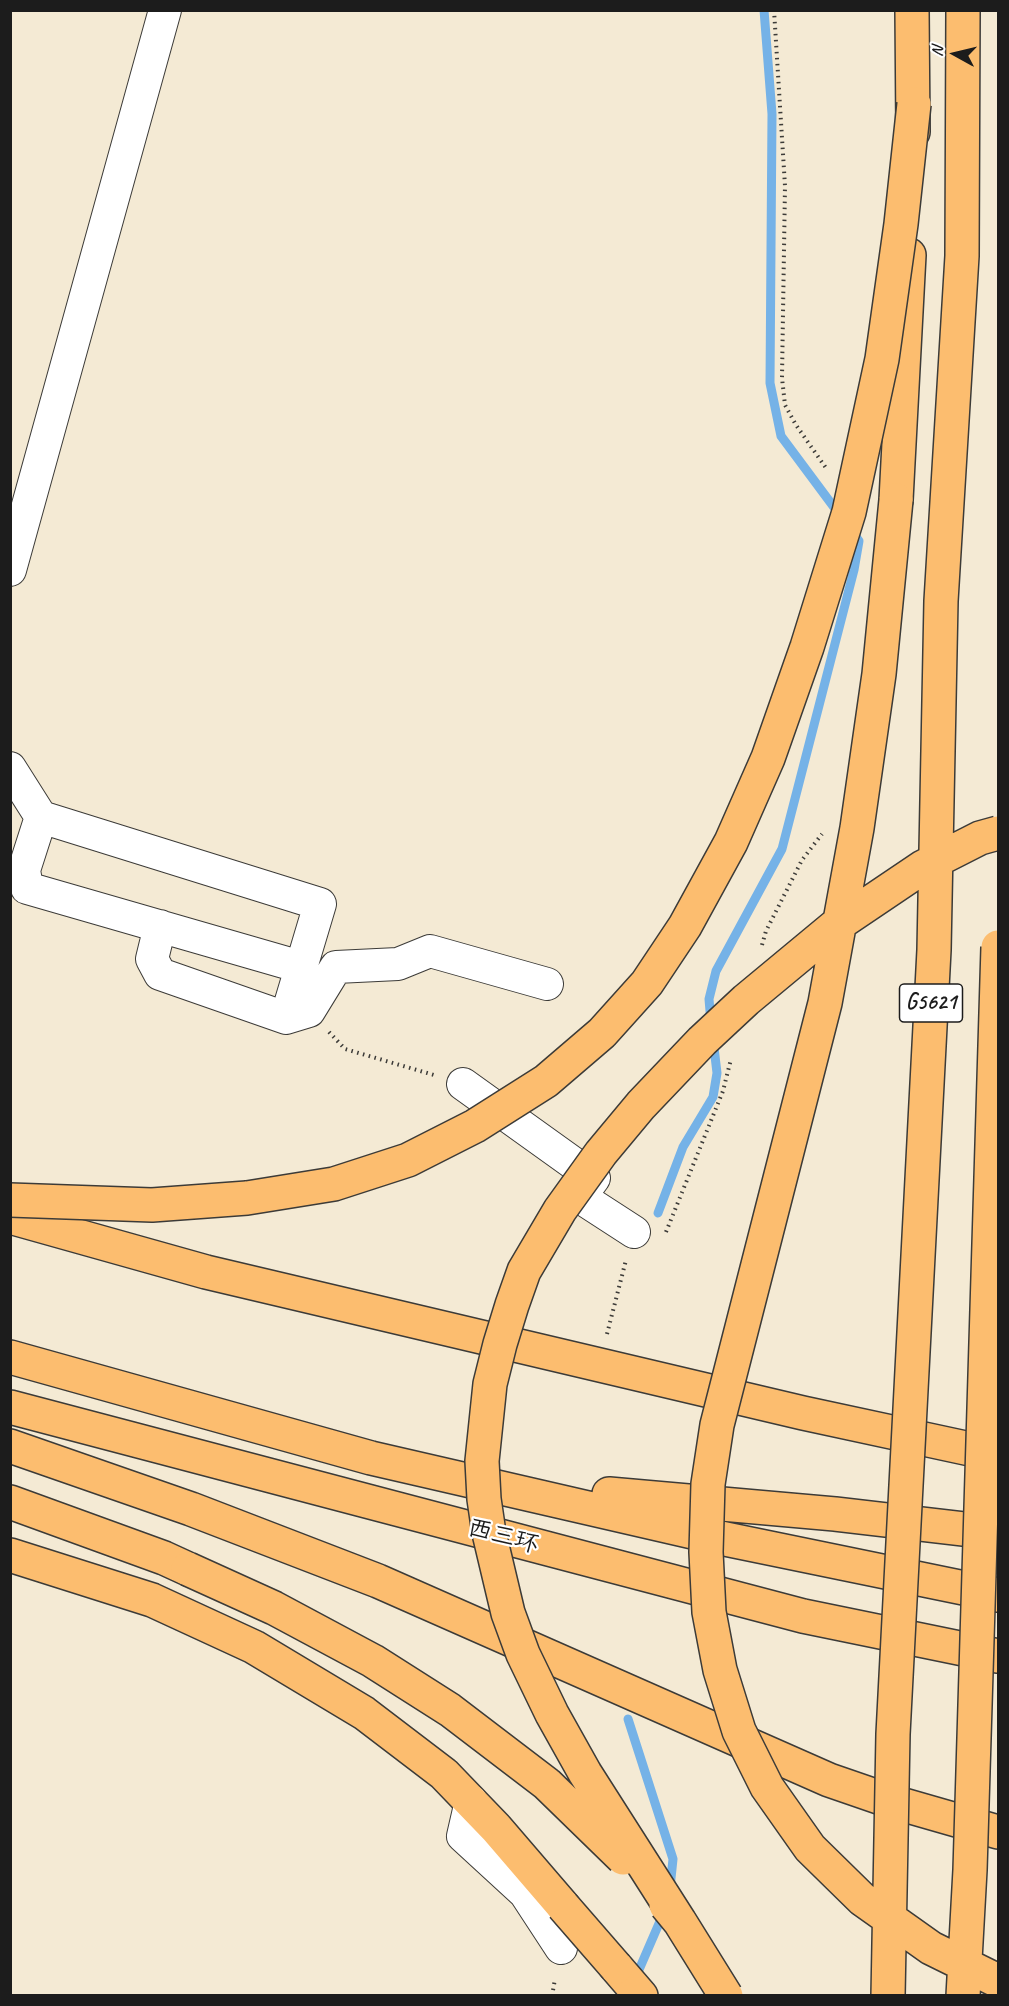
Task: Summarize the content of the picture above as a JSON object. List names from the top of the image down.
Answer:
{
  "streets": {
    "main road": ["G5621", "西三环"]
  },
  "north": "left"
}
